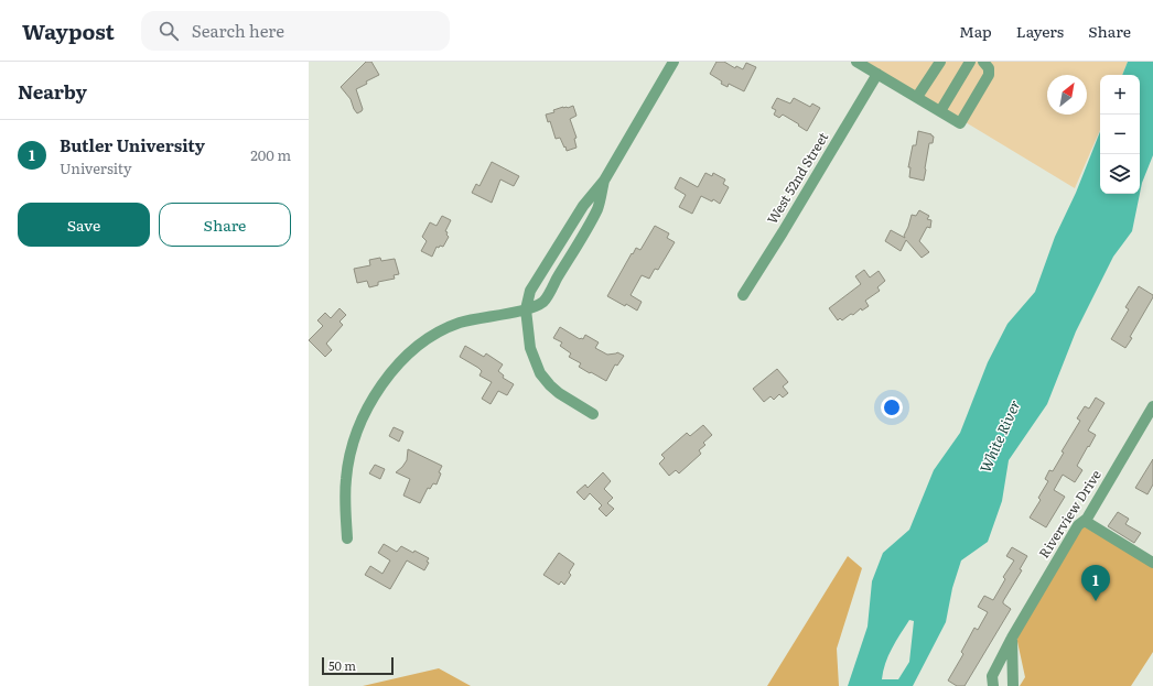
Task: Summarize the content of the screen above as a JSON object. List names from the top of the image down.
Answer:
{
  "streets": {
    "street": ["West 52nd Street", "Riverview Drive"]
  },
  "water": ["White River"],
  "scale_bar": "50 m",
  "north": "top right",
  "page": {
    "header": "Waypost",
    "search": "Search here",
    "nav": ["Map", "Layers", "Share"],
    "heading": "Nearby",
    "map_buttons": ["+", "−"],
    "list": [
      {
        "mark": "1",
        "name": "Butler University",
        "note": "University",
        "value": "200 m"
      }
    ],
    "buttons": ["Save", "Share"],
    "pins": "1",
    "scale": "50 m"
  }
}
